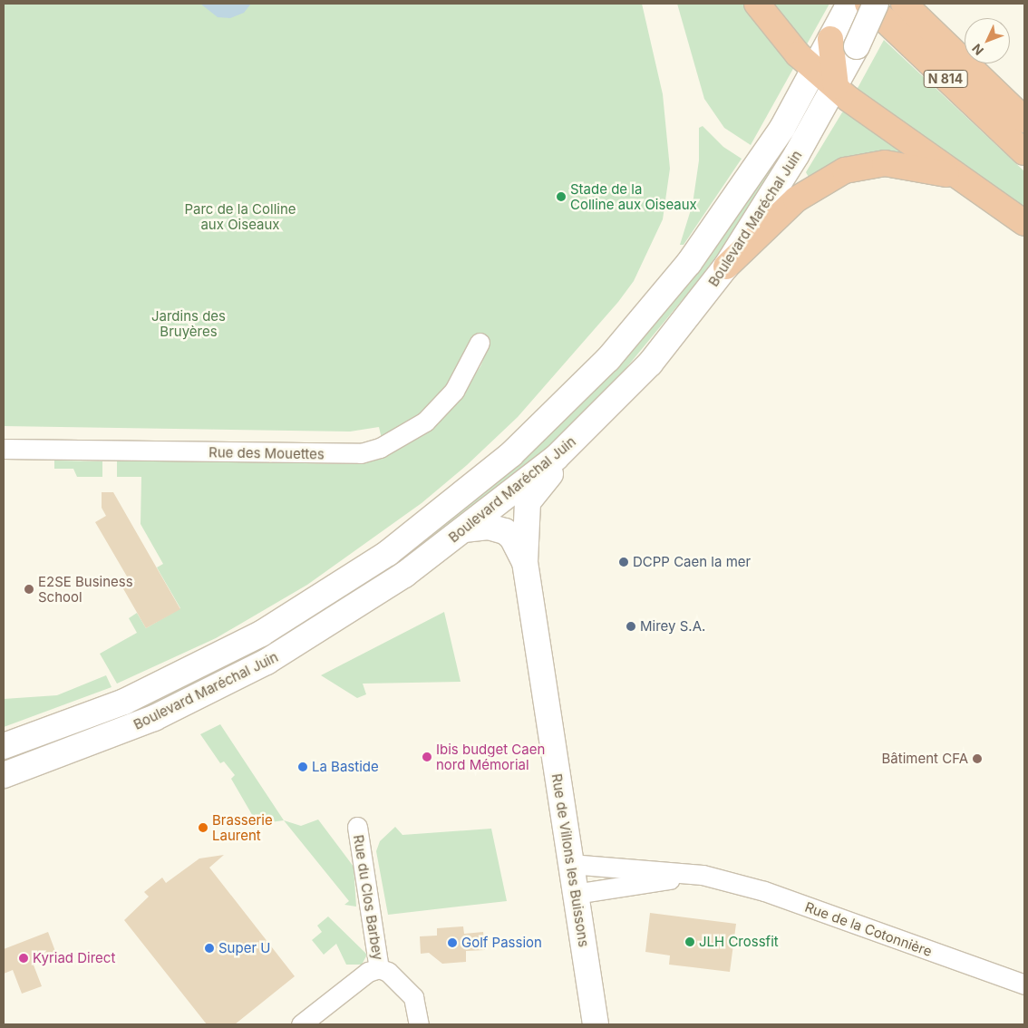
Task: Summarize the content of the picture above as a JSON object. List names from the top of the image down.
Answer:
{
  "streets": {
    "highway": ["N 814"],
    "main road": ["Boulevard Maréchal Juin", "Rue de Villons les Buissons"],
    "street": ["Rue des Mouettes", "Rue du Clos Barbey", "Rue de la Cotonnière"]
  },
  "crossings": [
    ["Rue de Villons les Buissons", "Rue de la Cotonnière"]
  ],
  "parks": ["Parc de la Colline aux Oiseaux", "Jardins des Bruyères"],
  "places": [
    "Stade de la Colline aux Oiseaux",
    "DCPP Caen la mer",
    "E2SE Business School",
    "Mirey S.A.",
    "Ibis budget Caen nord Mémorial",
    "Bâtiment CFA",
    "La Bastide",
    "Brasserie Laurent",
    "JLH Crossfit",
    "Golf Passion",
    "Super U",
    "Kyriad Direct"
  ],
  "north": "bottom left"
}
